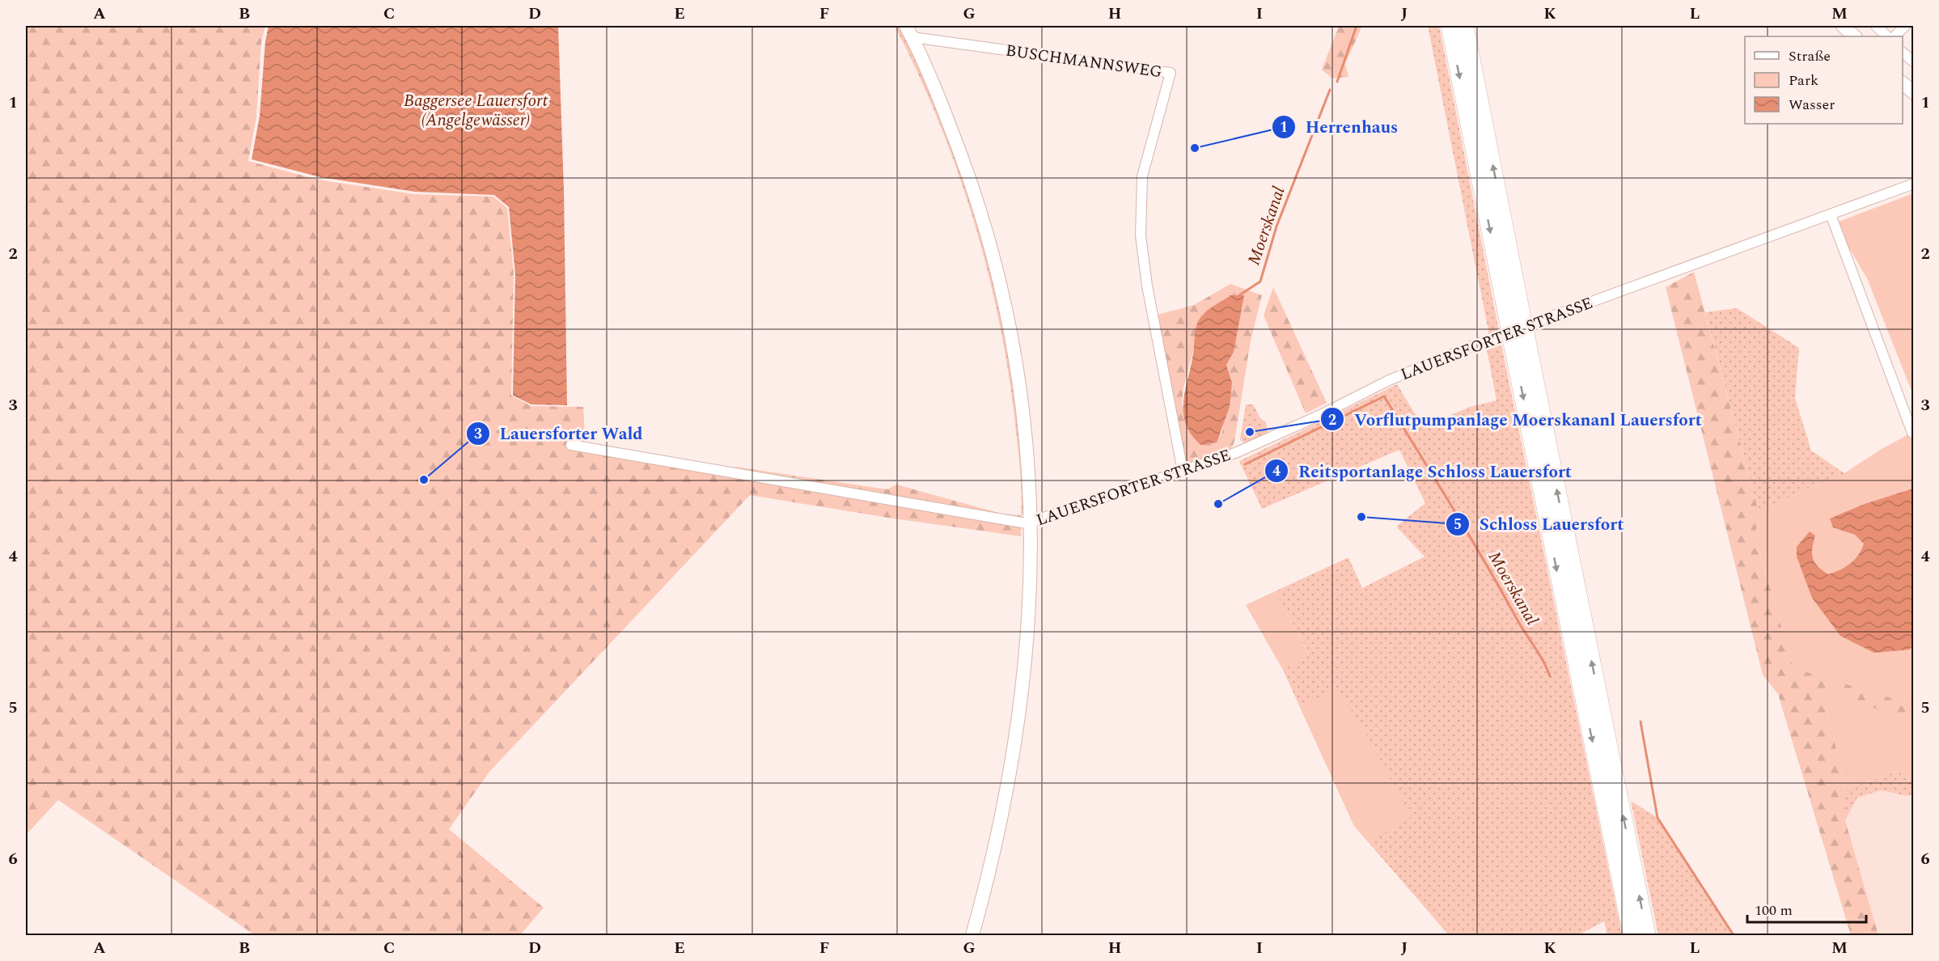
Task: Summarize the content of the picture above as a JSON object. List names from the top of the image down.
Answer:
{
  "streets": {
    "street": ["BUSCHMANNSWEG", "LAUERSFORTER STRASSE"]
  },
  "crossings": [
    ["BUSCHMANNSWEG", "LAUERSFORTER STRASSE"]
  ],
  "water": ["Baggersee Lauersfort (Angelgewässer)", "Moerskanal"],
  "places": [
    "Herrenhaus",
    "Vorflutpumpanlage Moerskananl Lauersfort",
    "Lauersforter Wald",
    "Reitsportanlage Schloss Lauersfort",
    "Schloss Lauersfort"
  ],
  "legend": ["Straße", "Park", "Wasser"],
  "scale_bar": "100 m",
  "grid": {
    "columns": [
      "A",
      "B",
      "C",
      "D",
      "E",
      "F",
      "G",
      "H",
      "I",
      "J",
      "K",
      "L",
      "M"
    ],
    "rows": [
      "1",
      "2",
      "3",
      "4",
      "5",
      "6"
    ]
  }
}
